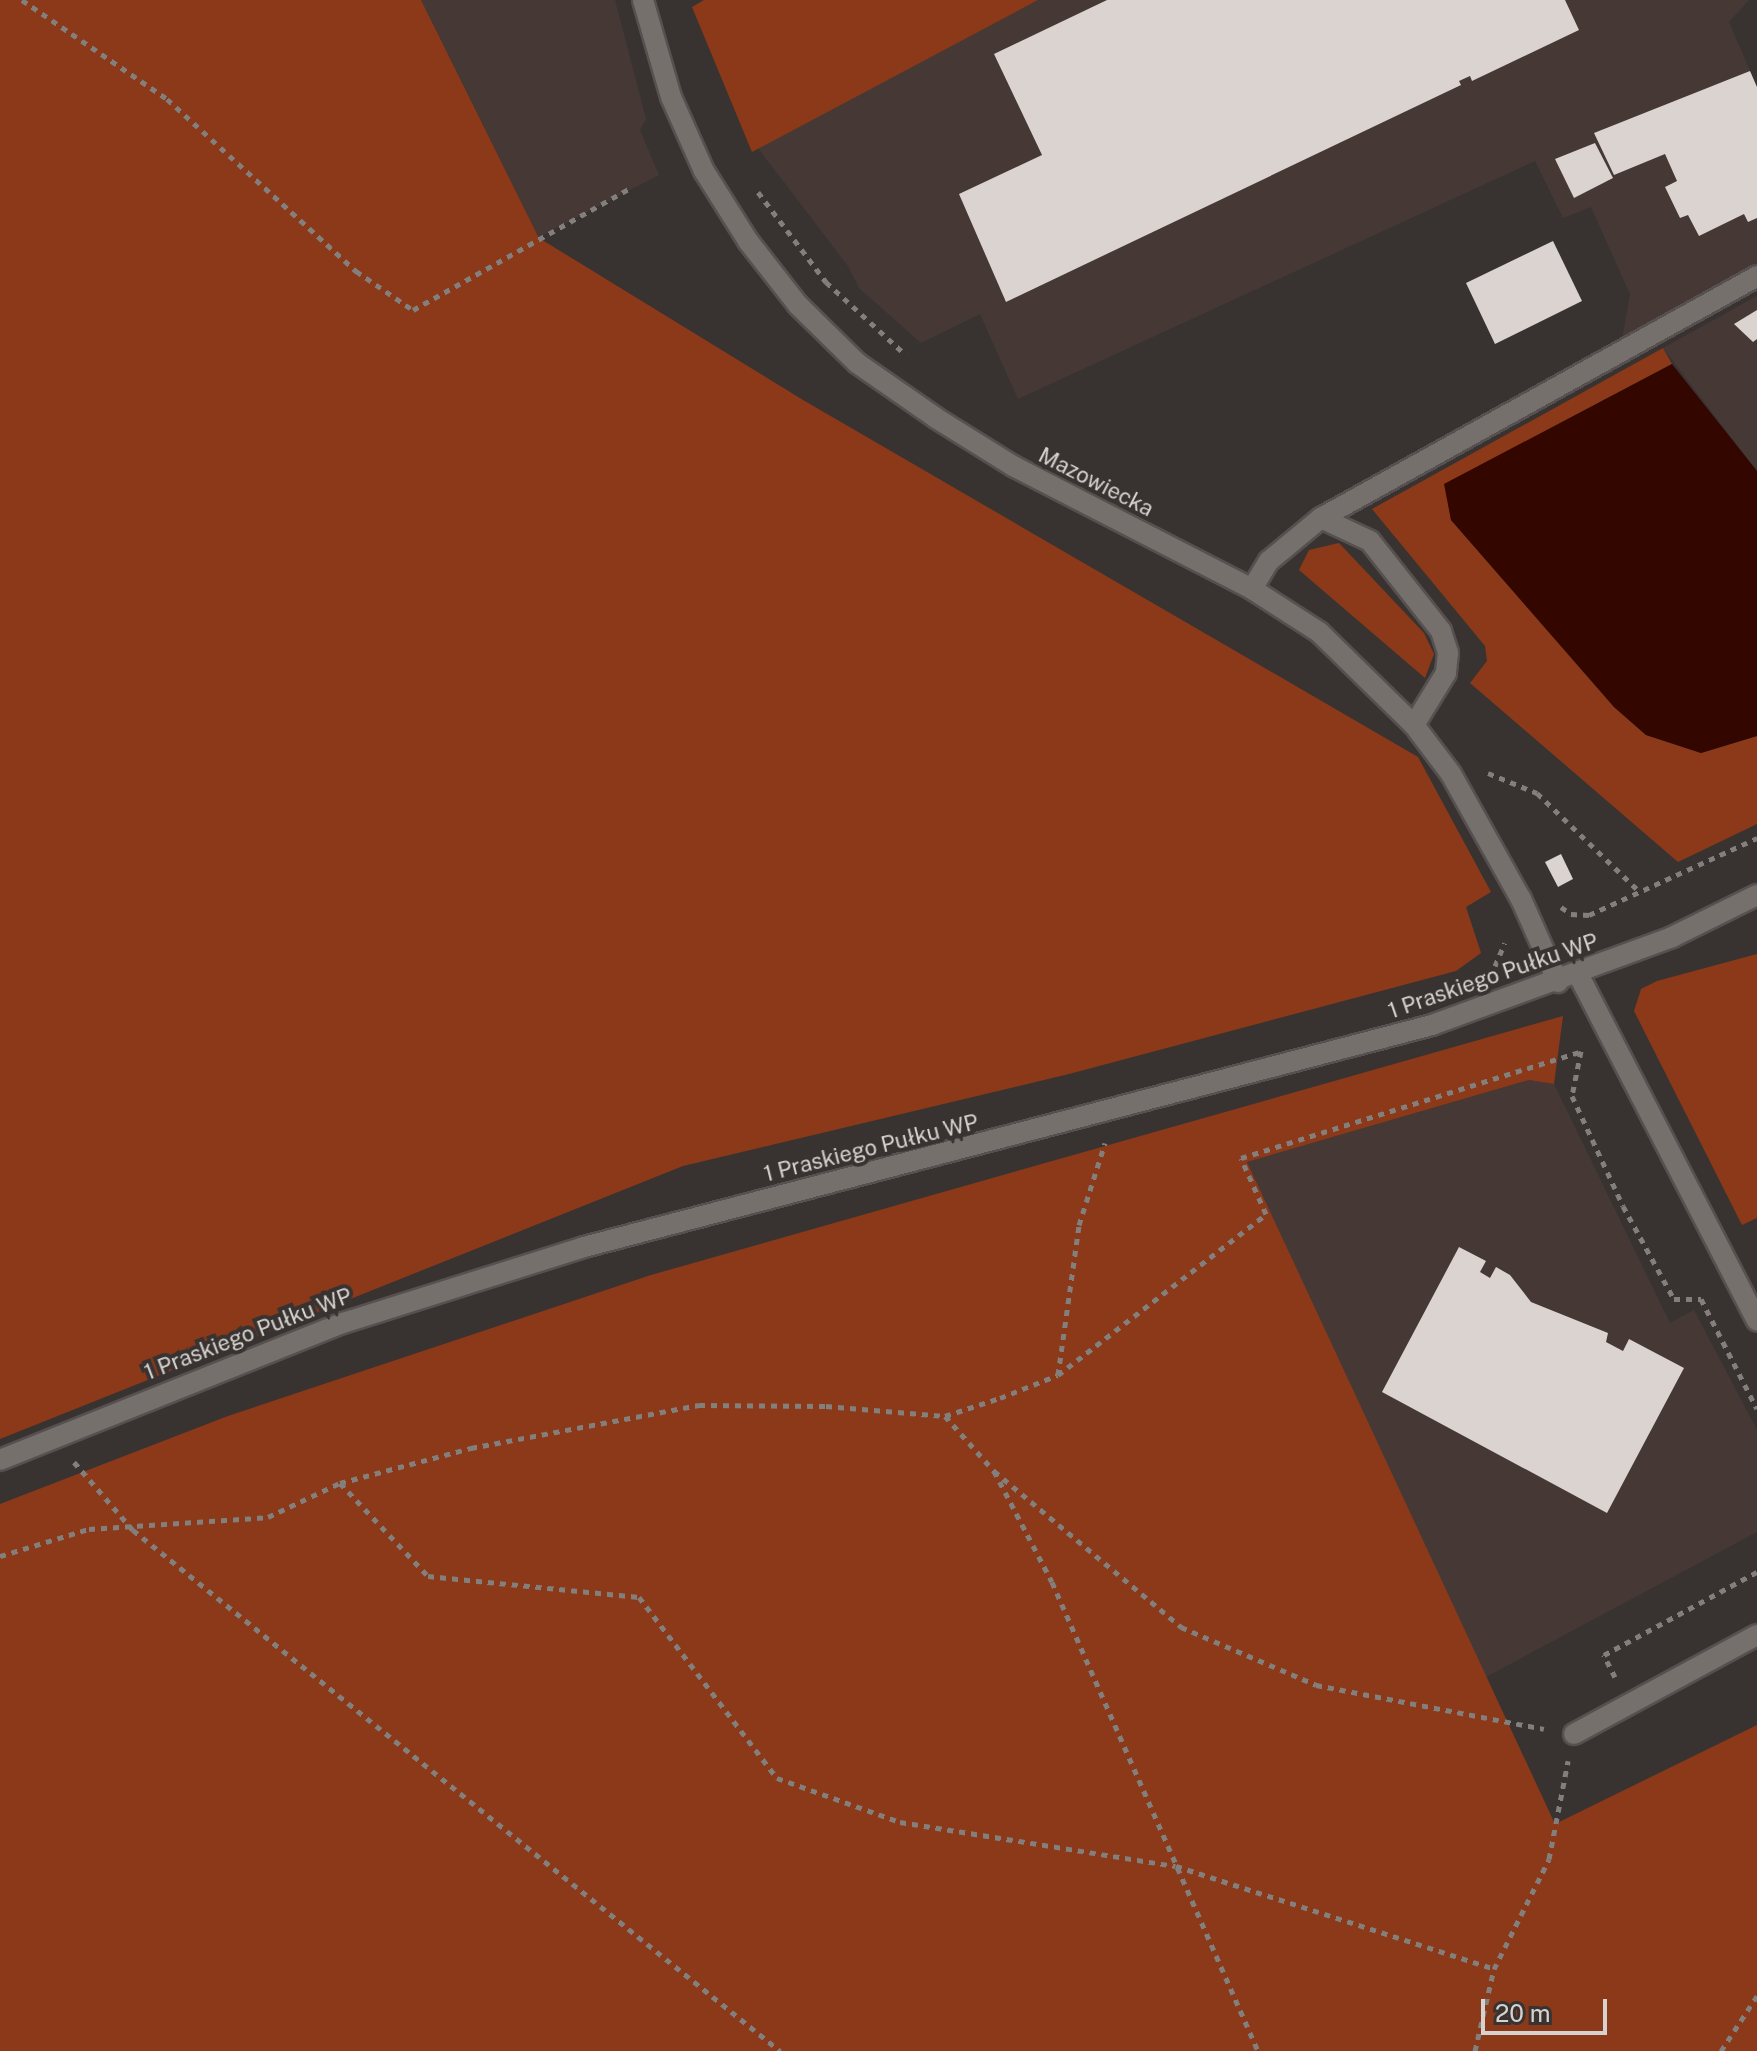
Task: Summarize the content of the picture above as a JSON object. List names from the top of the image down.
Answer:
{
  "streets": {
    "street": ["Mazowiecka", "1 Praskiego Pułku WP"]
  },
  "crossings": [
    ["Mazowiecka", "1 Praskiego Pułku WP"]
  ],
  "scale_bar": "20 m"
}
